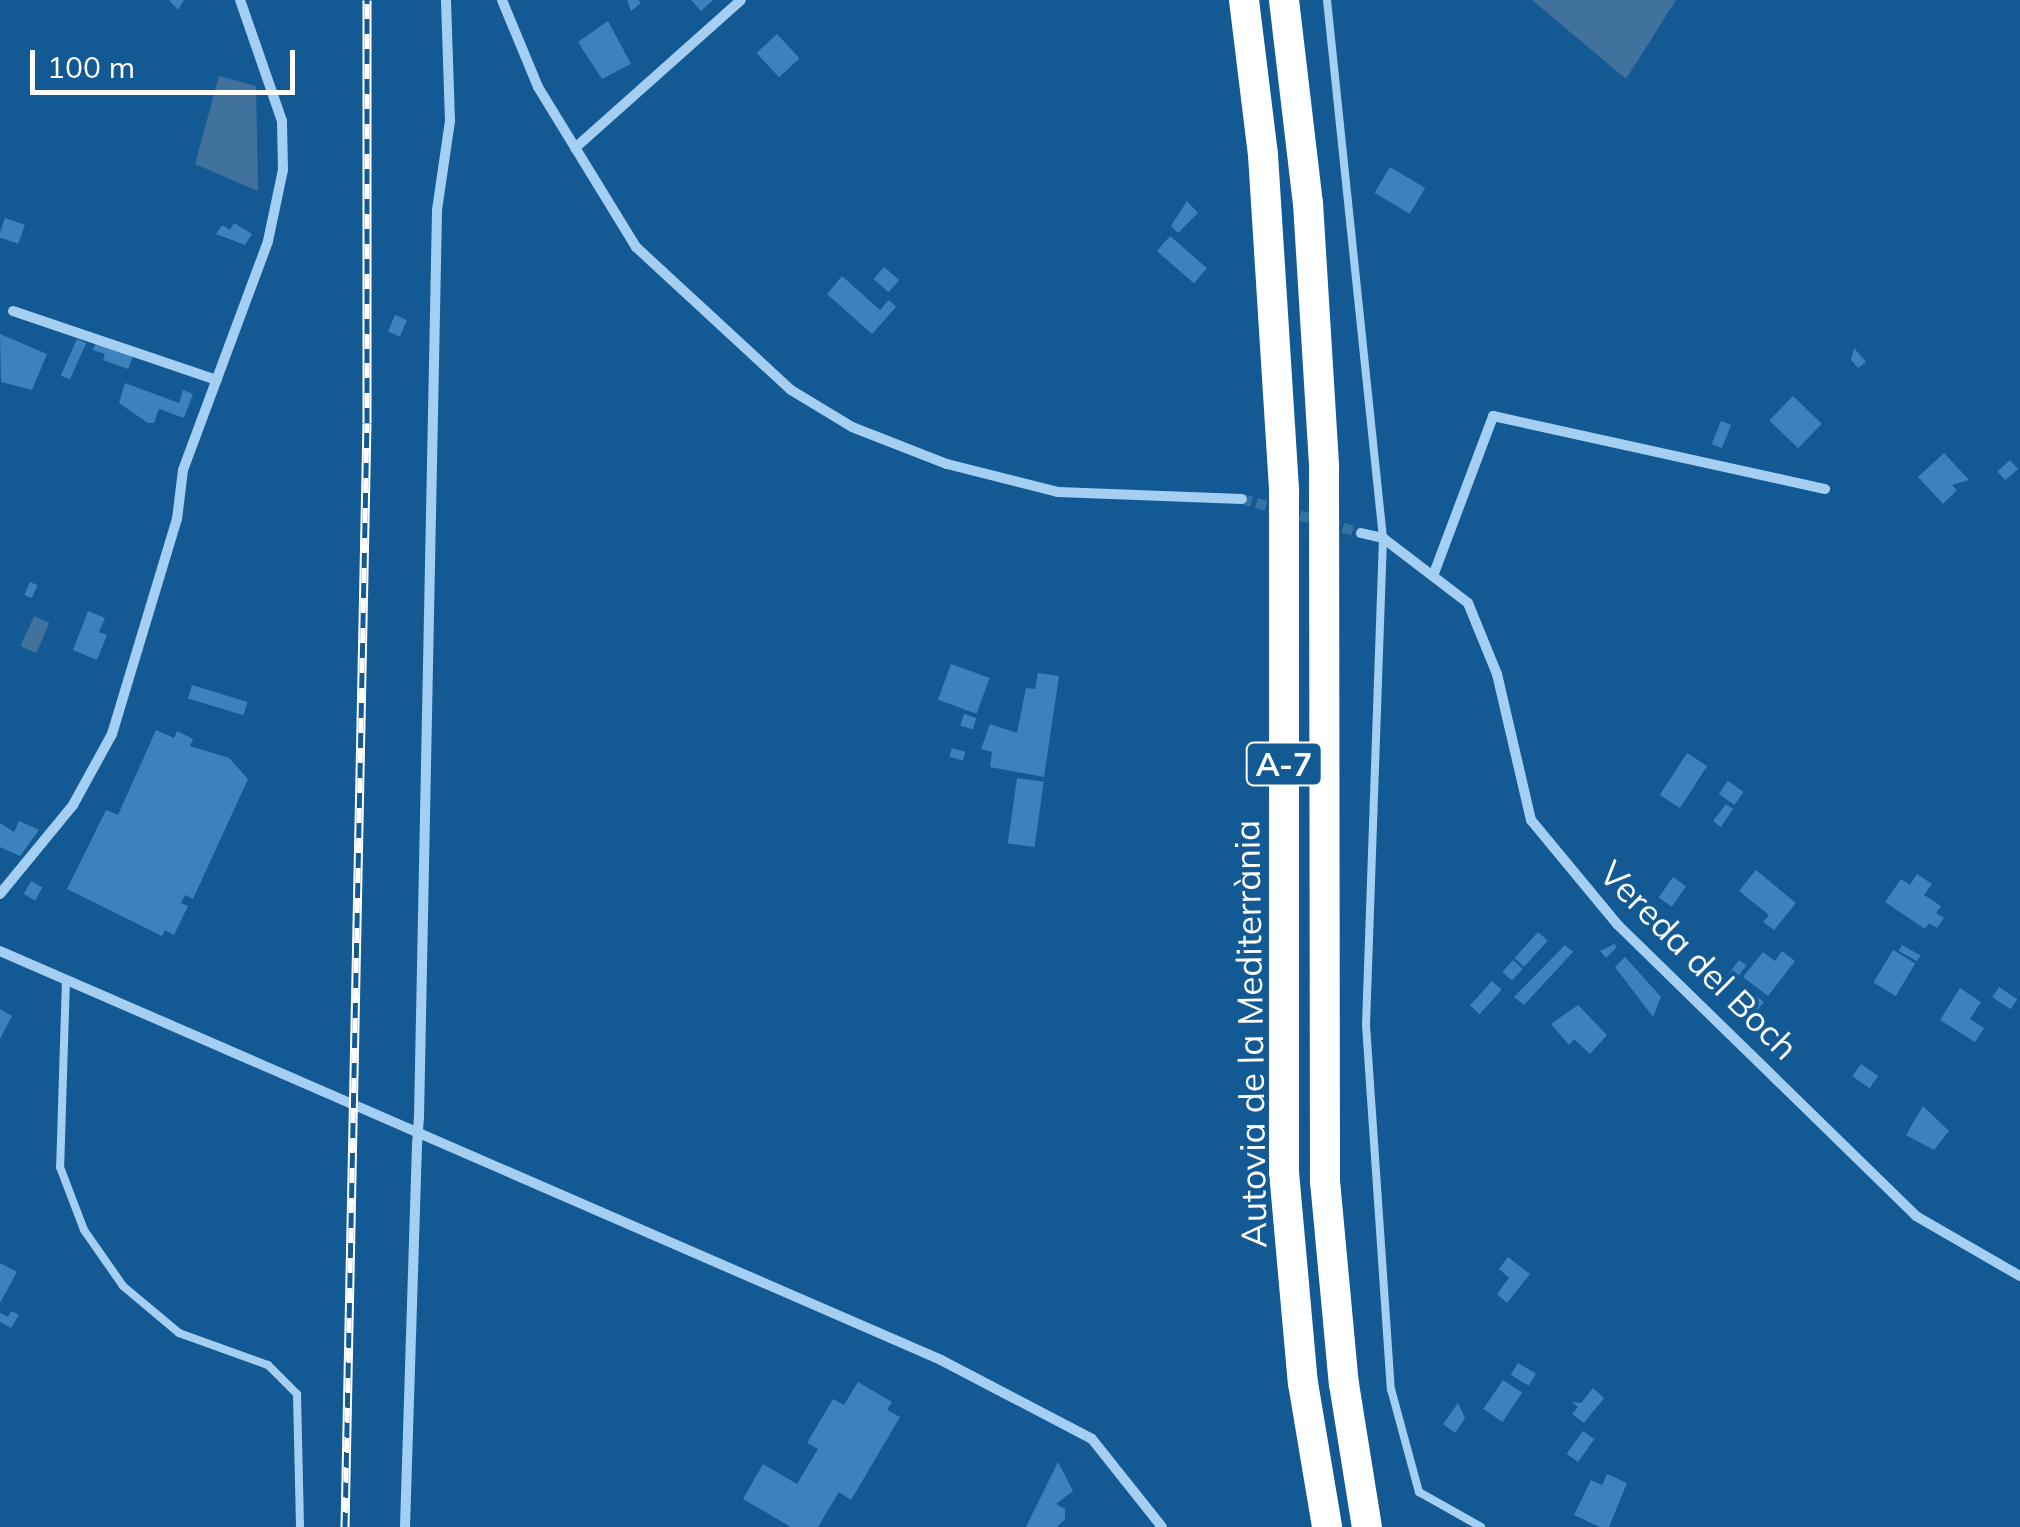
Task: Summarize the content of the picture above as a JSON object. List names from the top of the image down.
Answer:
{
  "streets": {
    "highway": ["A-7", "Autovia de la Mediterrània"],
    "street": ["Vereda del Boch"]
  },
  "scale_bar": "100 m"
}
